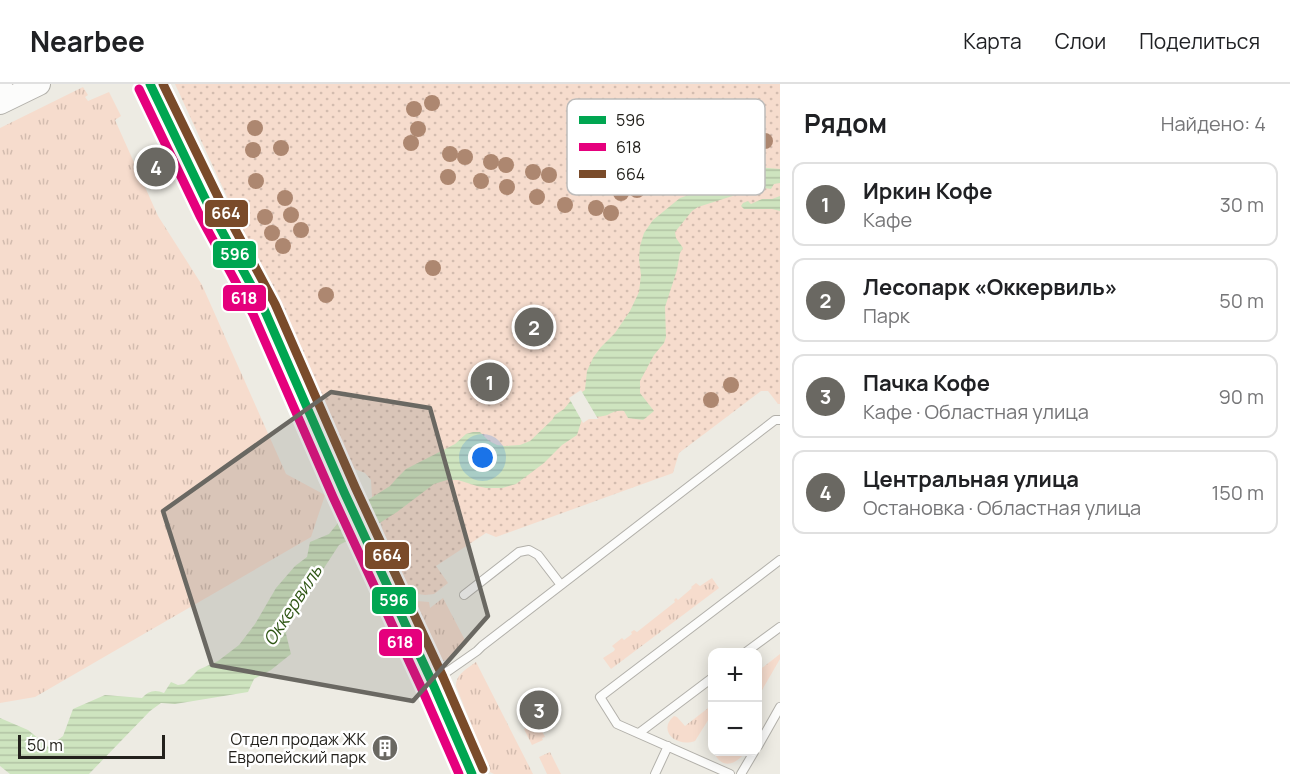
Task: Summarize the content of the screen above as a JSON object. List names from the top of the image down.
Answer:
{
  "water": ["Оккервиль"],
  "places": {
    "building": ["Отдел продаж ЖК Европейский парк"]
  },
  "lines": ["transit line 596", "transit line 664", "transit line 618"],
  "legend": ["596", "618", "664"],
  "scale_bar": "50 m",
  "page": {
    "header": "Nearbee",
    "nav": ["Карта", "Слои", "Поделиться"],
    "heading": ["Рядом", "Найдено: 4"],
    "pins": [
      "4",
      "2",
      "1",
      "3"
    ],
    "list": [
      {
        "mark": "1",
        "name": "Иркин Кофе",
        "note": "Кафе",
        "value": "30 m"
      },
      {
        "mark": "2",
        "name": "Лесопарк «Оккервиль»",
        "note": "Парк",
        "value": "50 m"
      },
      {
        "mark": "3",
        "name": "Пачка Кофе",
        "note": "Кафе · Областная улица",
        "value": "90 m"
      },
      {
        "mark": "4",
        "name": "Центральная улица",
        "note": "Остановка · Областная улица",
        "value": "150 m"
      }
    ],
    "map_buttons": ["+", "−"],
    "scale": "50 m"
  }
}
